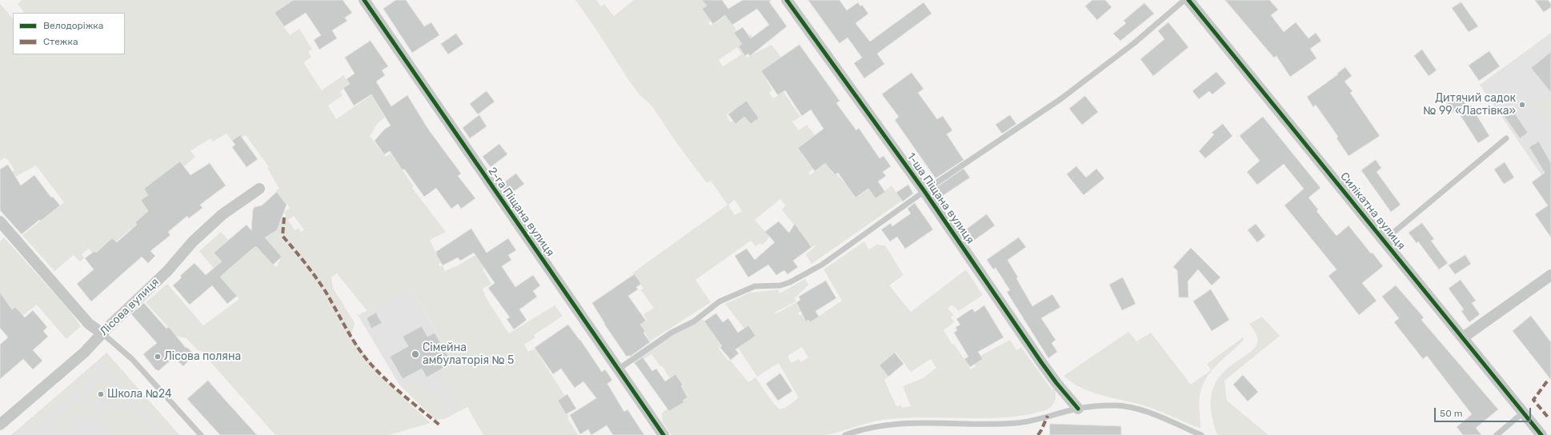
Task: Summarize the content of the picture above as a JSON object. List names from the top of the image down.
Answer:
{
  "streets": {
    "street": [
      "1-ша Піщана вулиця",
      "Силікатна вулиця",
      "2-га Піщана вулиця",
      "Лісова вулиця"
    ]
  },
  "places": [
    "Дитячий садок № 99 «Ластівка»",
    "Сімейна амбулаторія № 5",
    "Лісова поляна",
    "Школа №24"
  ],
  "legend": ["Велодоріжка", "Стежка"],
  "scale_bar": "50 m"
}
